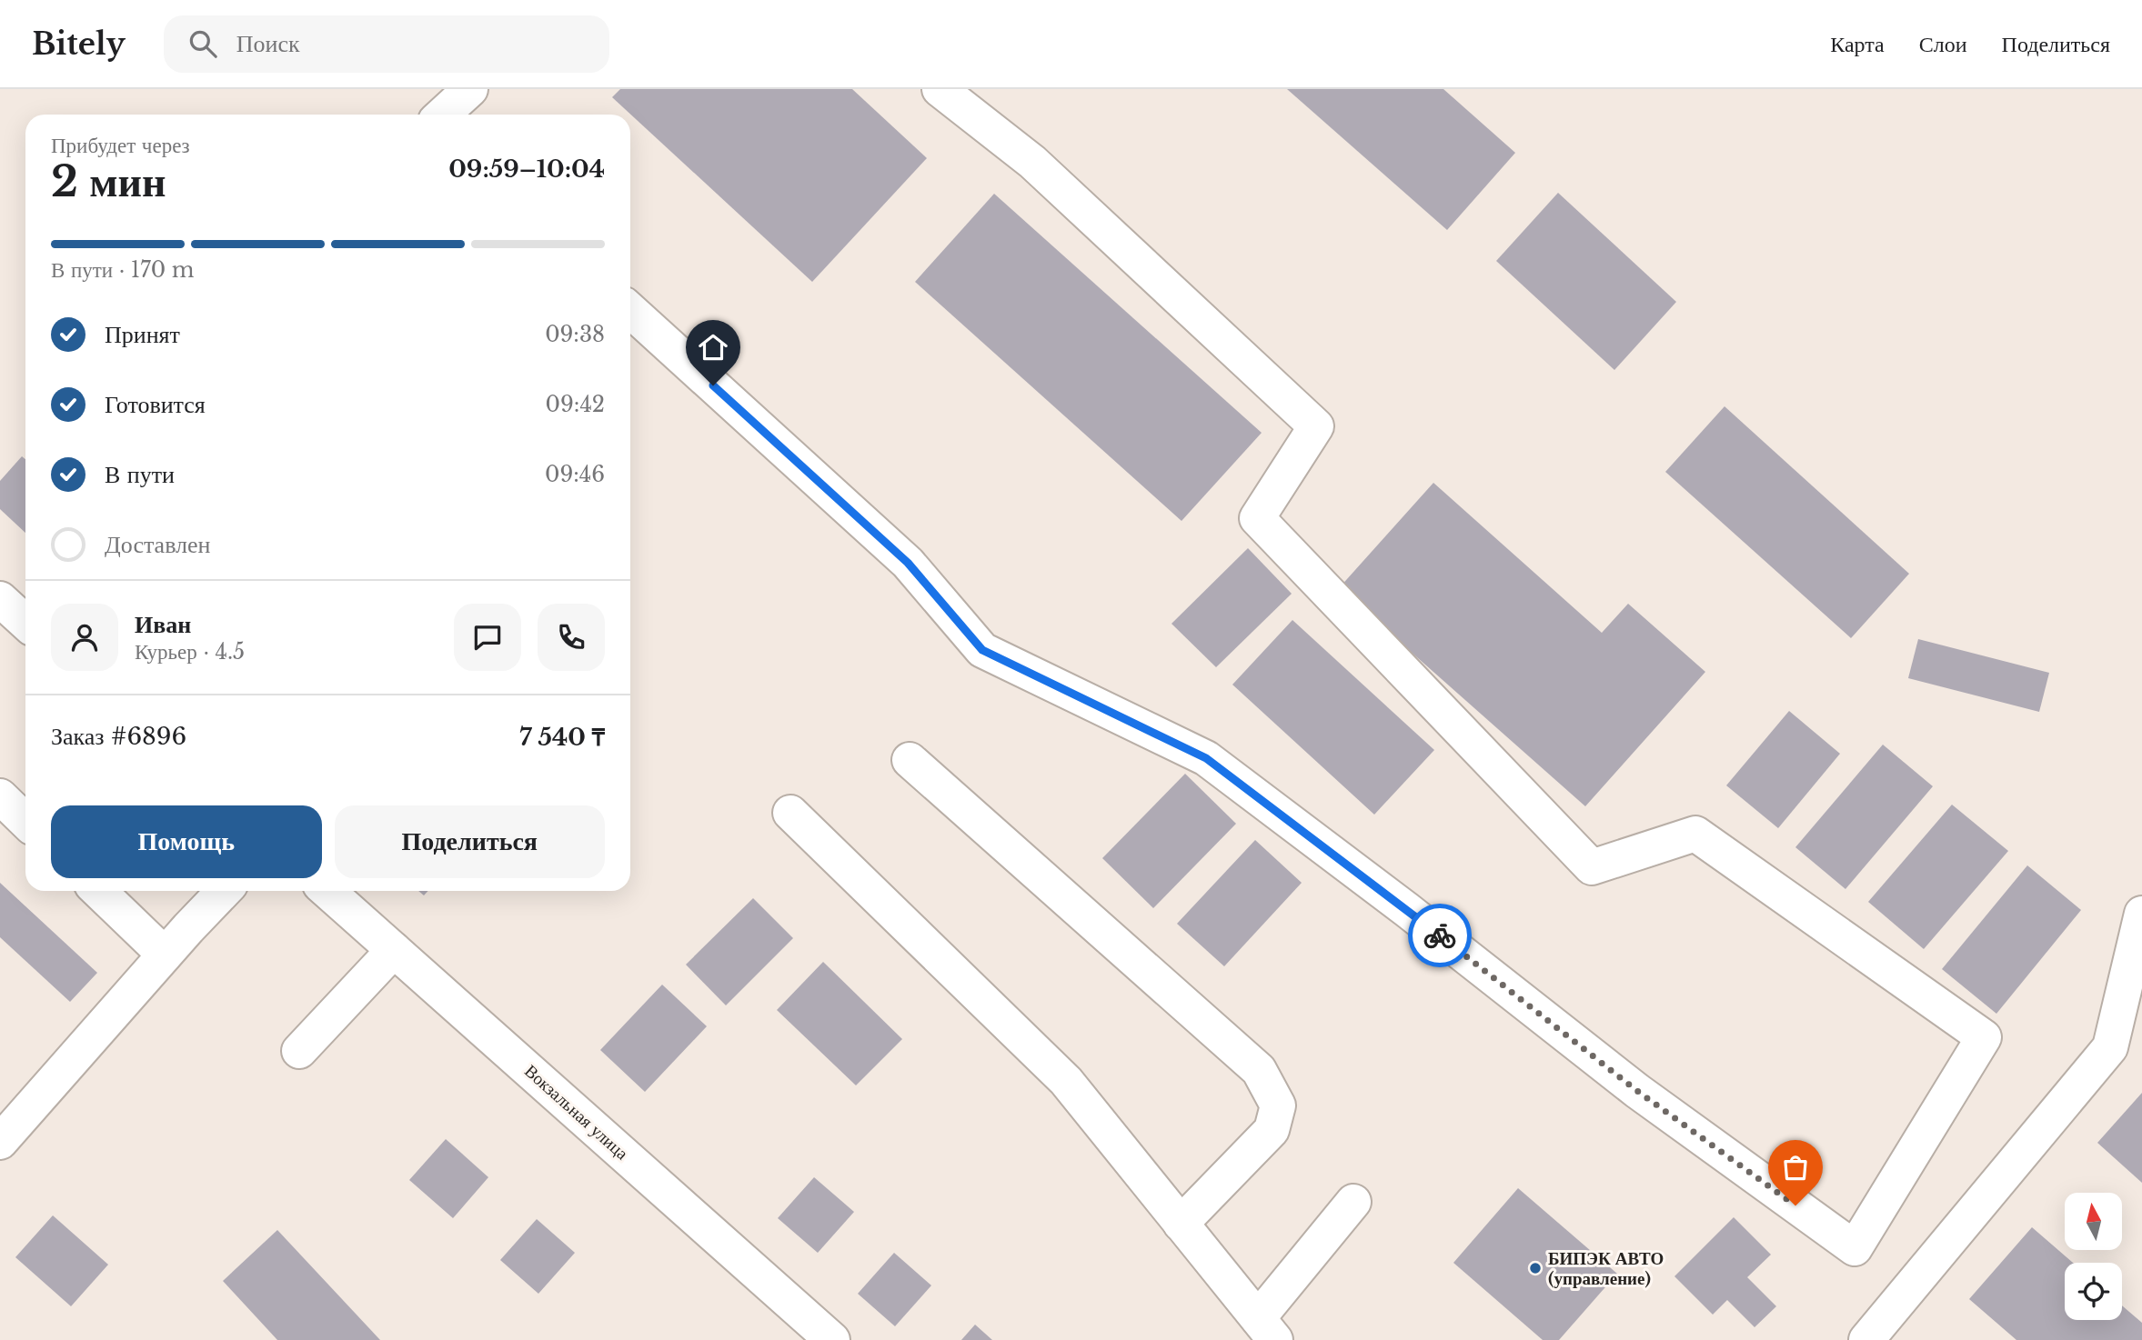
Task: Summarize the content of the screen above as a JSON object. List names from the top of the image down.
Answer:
{
  "streets": {
    "street": ["Вокзальная улица"]
  },
  "places": ["БИПЭК АВТО (управление)"],
  "north": "top",
  "page": {
    "header": "Bitely",
    "search": "Поиск",
    "nav": ["Карта", "Слои", "Поделиться"],
    "heading": ["2 мин", "Прибудет через", "09:59–10:04"],
    "panel": [
      "Иван",
      "Курьер · 4.5",
      "Заказ #6896",
      "7 540 ₸"
    ],
    "bar": "В пути · 170 m",
    "list": [
      ["Принят", "09:38"],
      ["Готовится", "09:42"],
      ["В пути", "09:46"],
      "Доставлен"
    ],
    "buttons": ["Помощь", "Поделиться"]
  }
}
